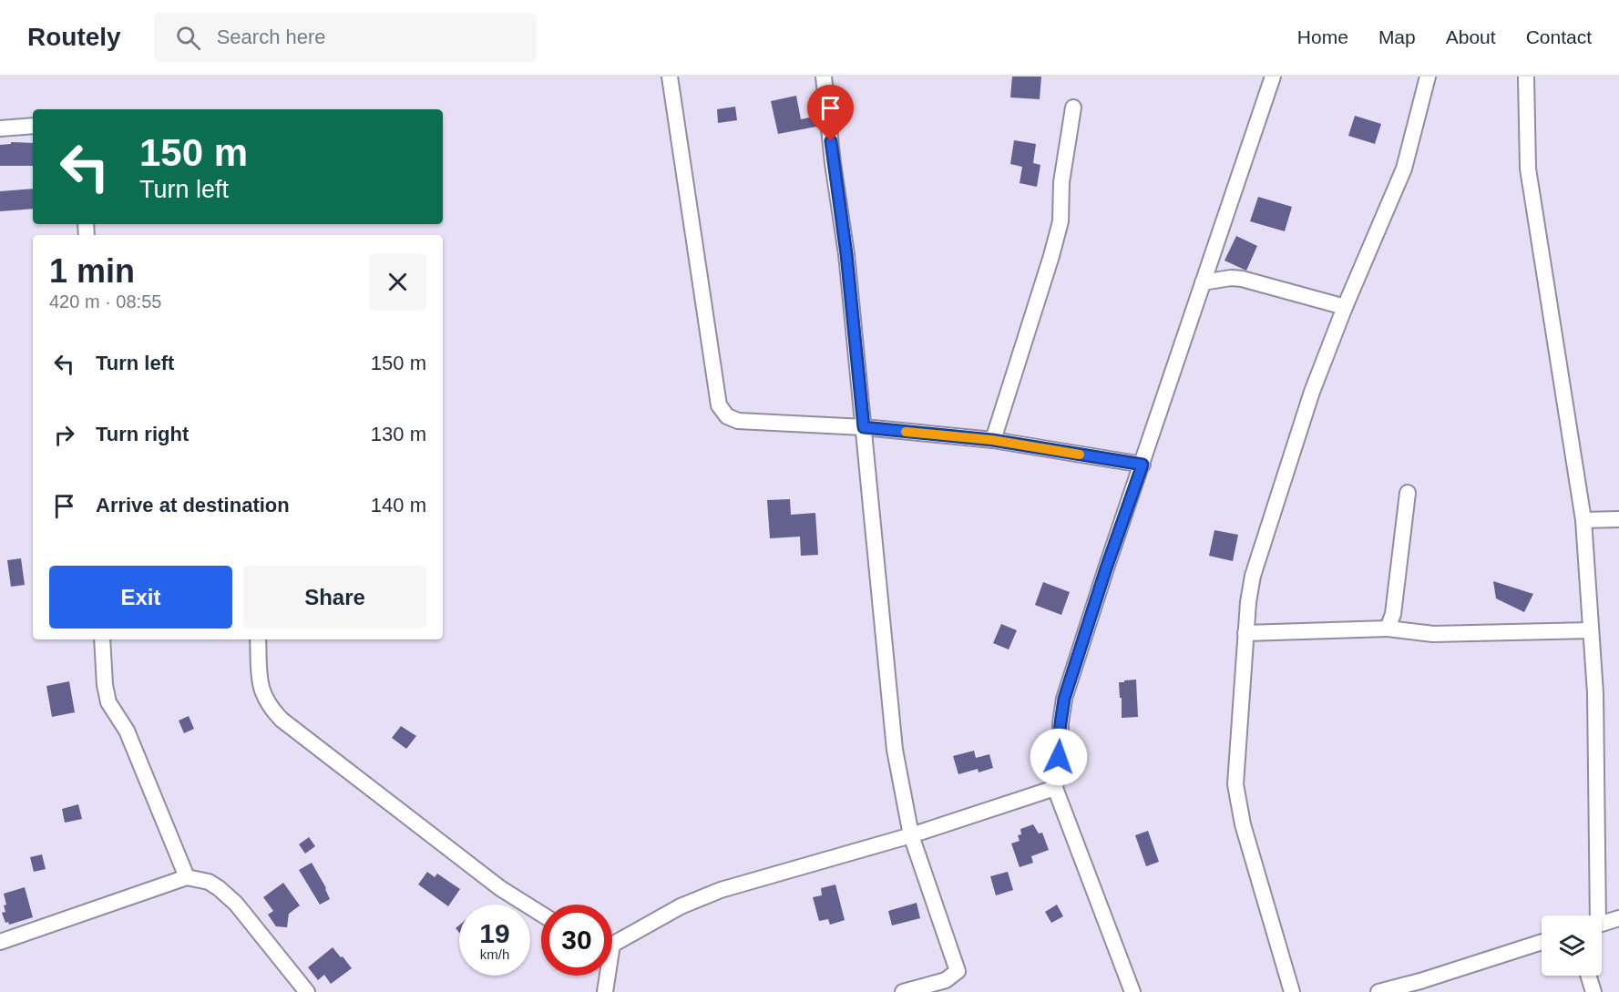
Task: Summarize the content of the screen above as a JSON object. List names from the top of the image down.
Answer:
{
  "page": {
    "header": "Routely",
    "search": "Search here",
    "nav": [
      "Home",
      "Map",
      "About",
      "Contact"
    ],
    "turn": ["150 m", "Turn left"],
    "heading": ["1 min", "420 m · 08:55"],
    "list": [
      {
        "name": "Turn left",
        "value": "150 m"
      },
      {
        "name": "Turn right",
        "value": "130 m"
      },
      {
        "name": "Arrive at destination",
        "value": "140 m"
      }
    ],
    "buttons": ["Exit", "Share"],
    "speed": "19 km/h",
    "limit": "30"
  }
}
